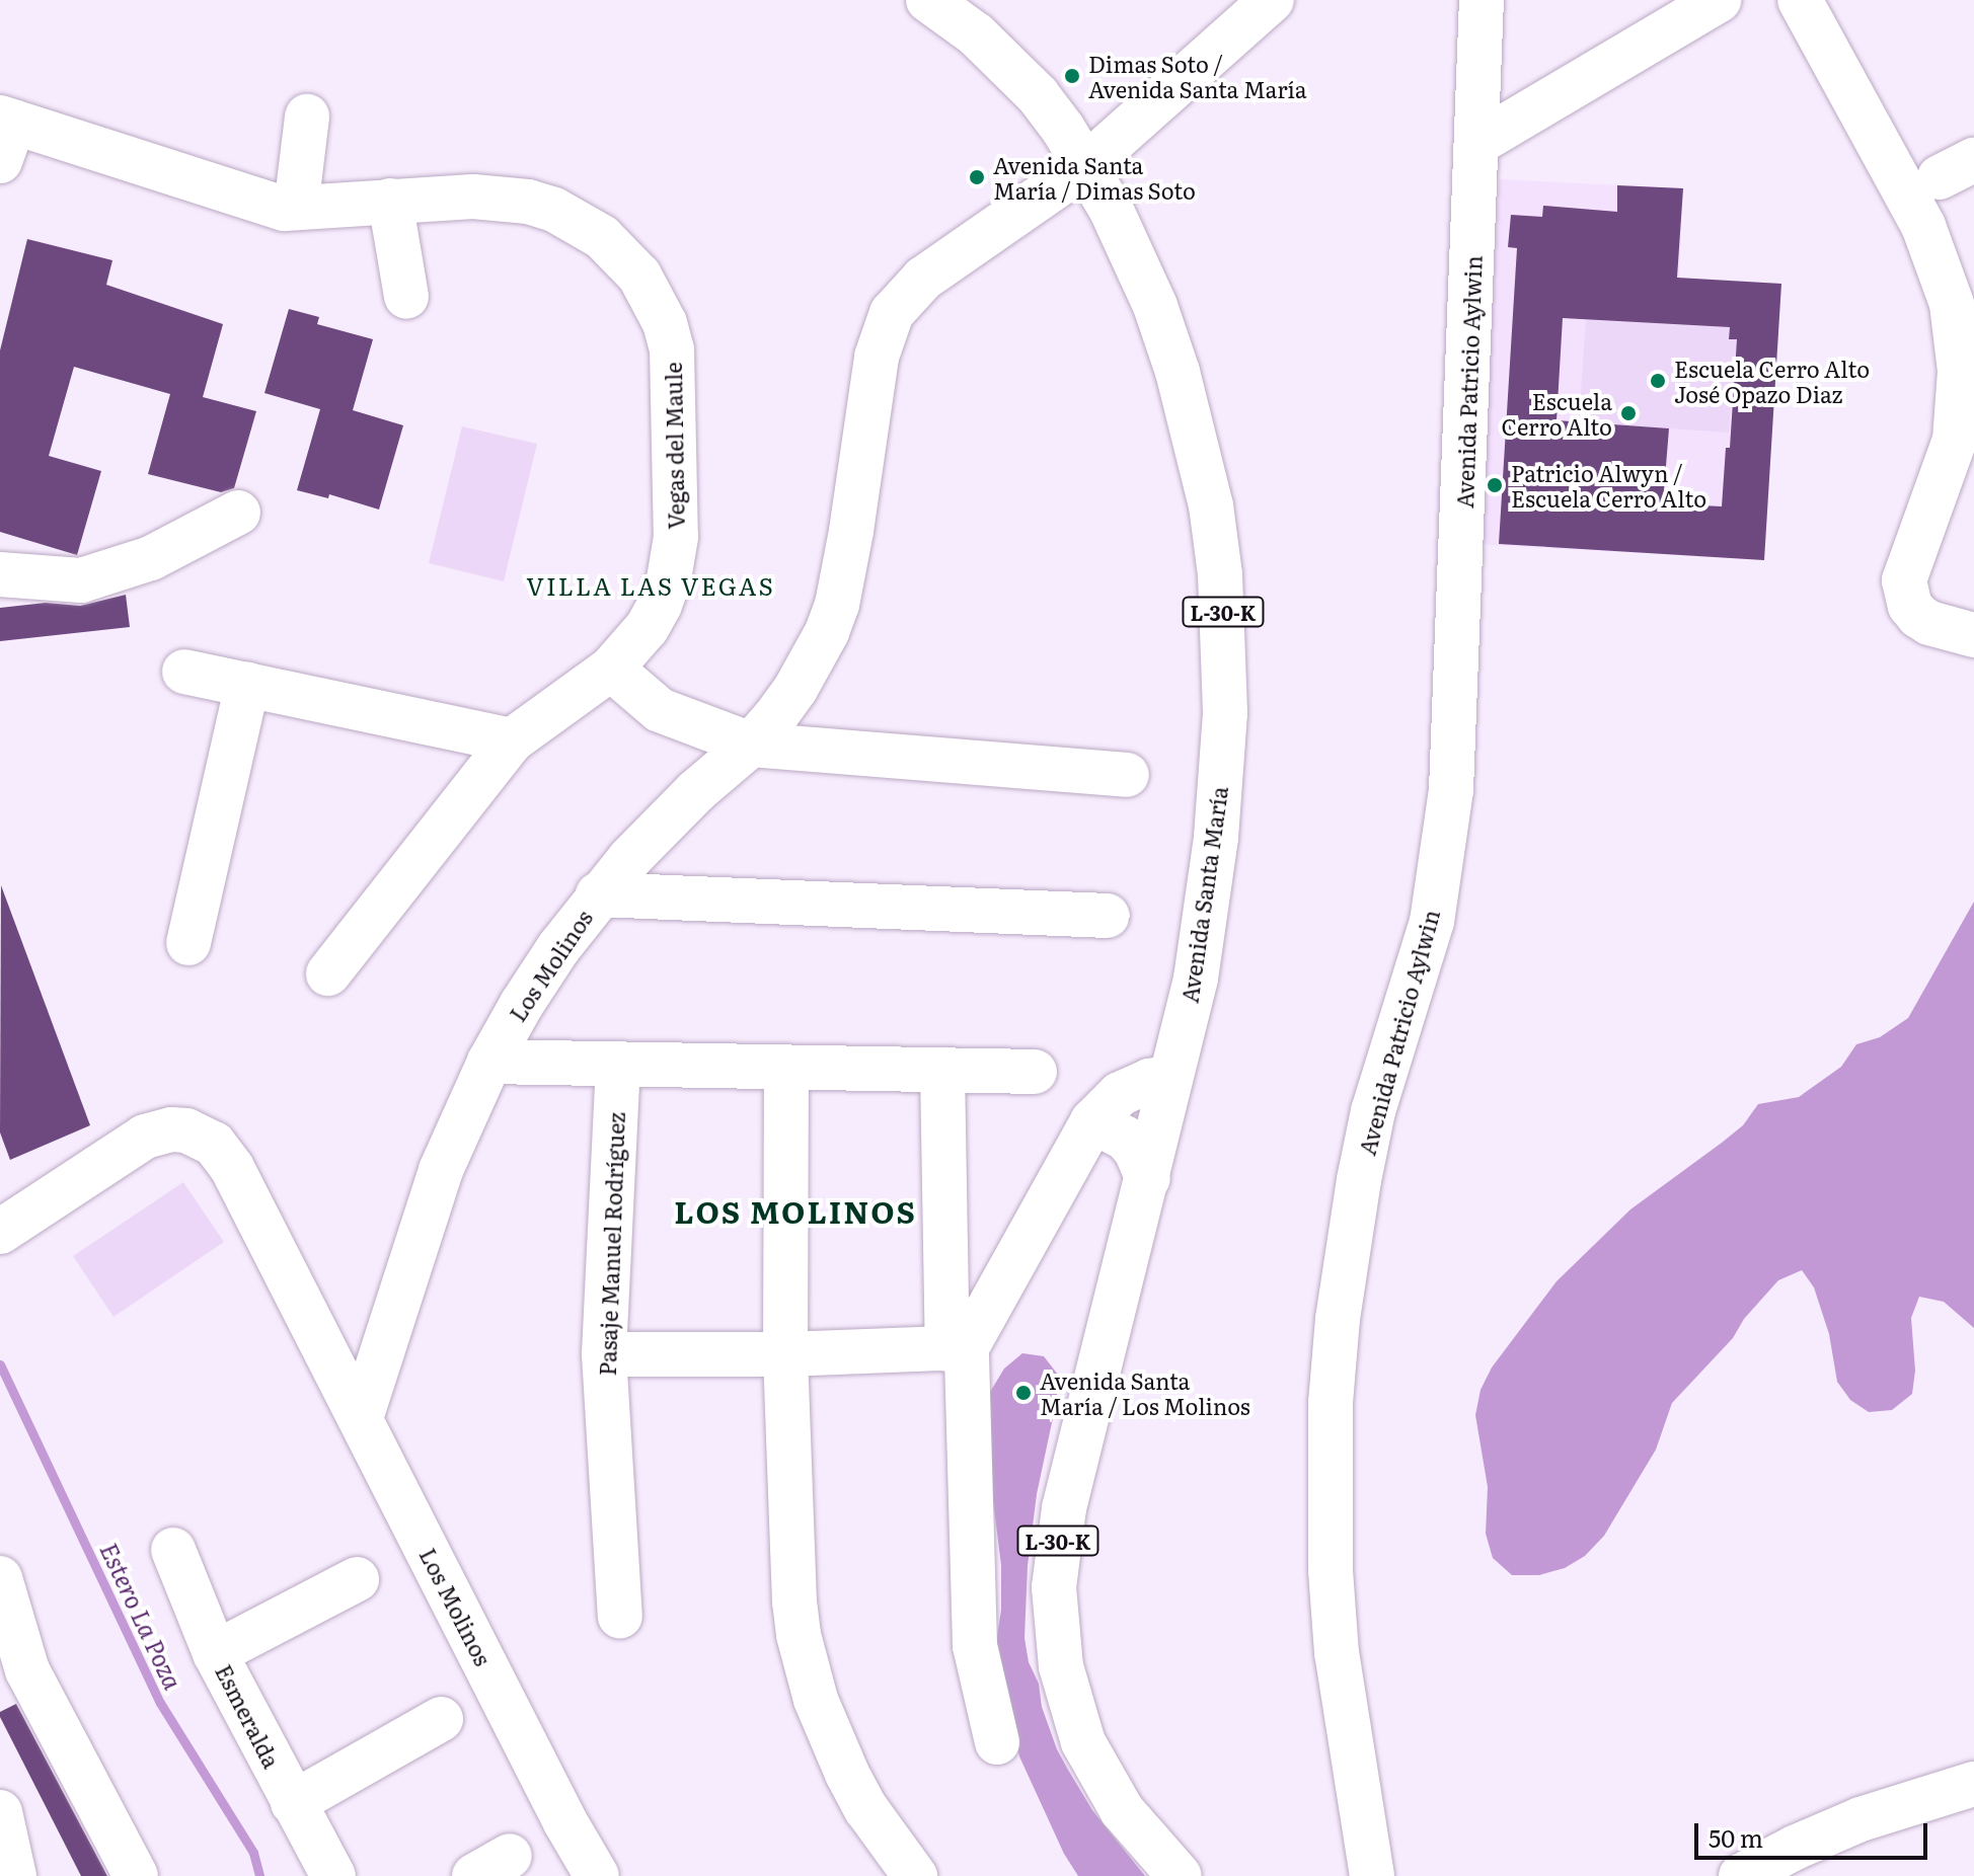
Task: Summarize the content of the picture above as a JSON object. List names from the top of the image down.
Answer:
{
  "streets": {
    "street": [
      "Avenida Patricio Aylwin",
      "Vegas del Maule",
      "L-30-K",
      "Avenida Santa María",
      "Los Molinos",
      "Pasaje Manuel Rodríguez",
      "Esmeralda"
    ]
  },
  "crossings": [
    ["Avenida Santa María", "Los Molinos"]
  ],
  "districts": ["VILLA LAS VEGAS", "LOS MOLINOS"],
  "water": ["Estero La Poza"],
  "places": [
    "Dimas Soto / Avenida Santa María",
    "Avenida Santa María / Dimas Soto",
    "Escuela Cerro Alto José Opazo Diaz",
    "Escuela Cerro Alto",
    "Patricio Alwyn / Escuela Cerro Alto",
    "Avenida Santa María / Los Molinos"
  ],
  "scale_bar": "50 m"
}
